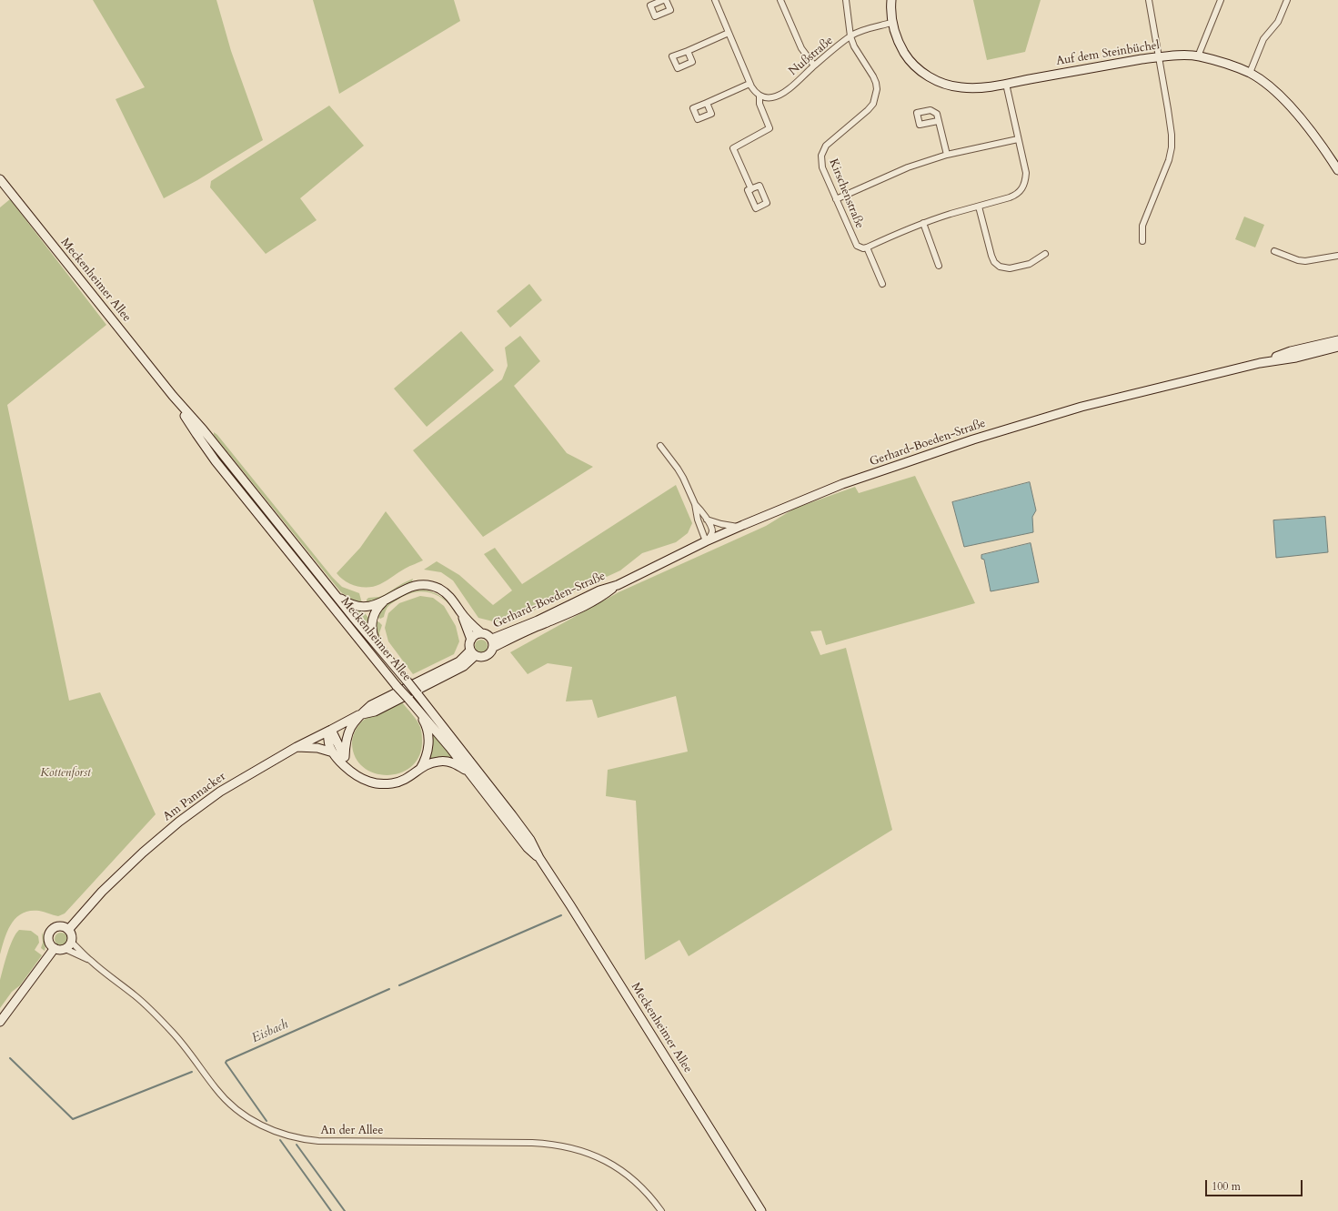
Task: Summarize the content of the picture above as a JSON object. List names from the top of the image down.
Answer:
{
  "streets": {
    "main road": [
      "Auf dem Steinbüchel",
      "Meckenheimer Allee",
      "Gerhard-Boeden-Straße",
      "Am Pannacker"
    ],
    "street": ["Nußstraße", "Kirschenstraße", "An der Allee"]
  },
  "crossings": [
    ["Auf dem Steinbüchel", "Nußstraße"],
    ["Nußstraße", "Kirschenstraße"],
    ["Gerhard-Boeden-Straße", "Am Pannacker"],
    ["Am Pannacker", "An der Allee"]
  ],
  "water": ["Eisbach"],
  "parks": ["Kottenforst"],
  "scale_bar": "100 m"
}
